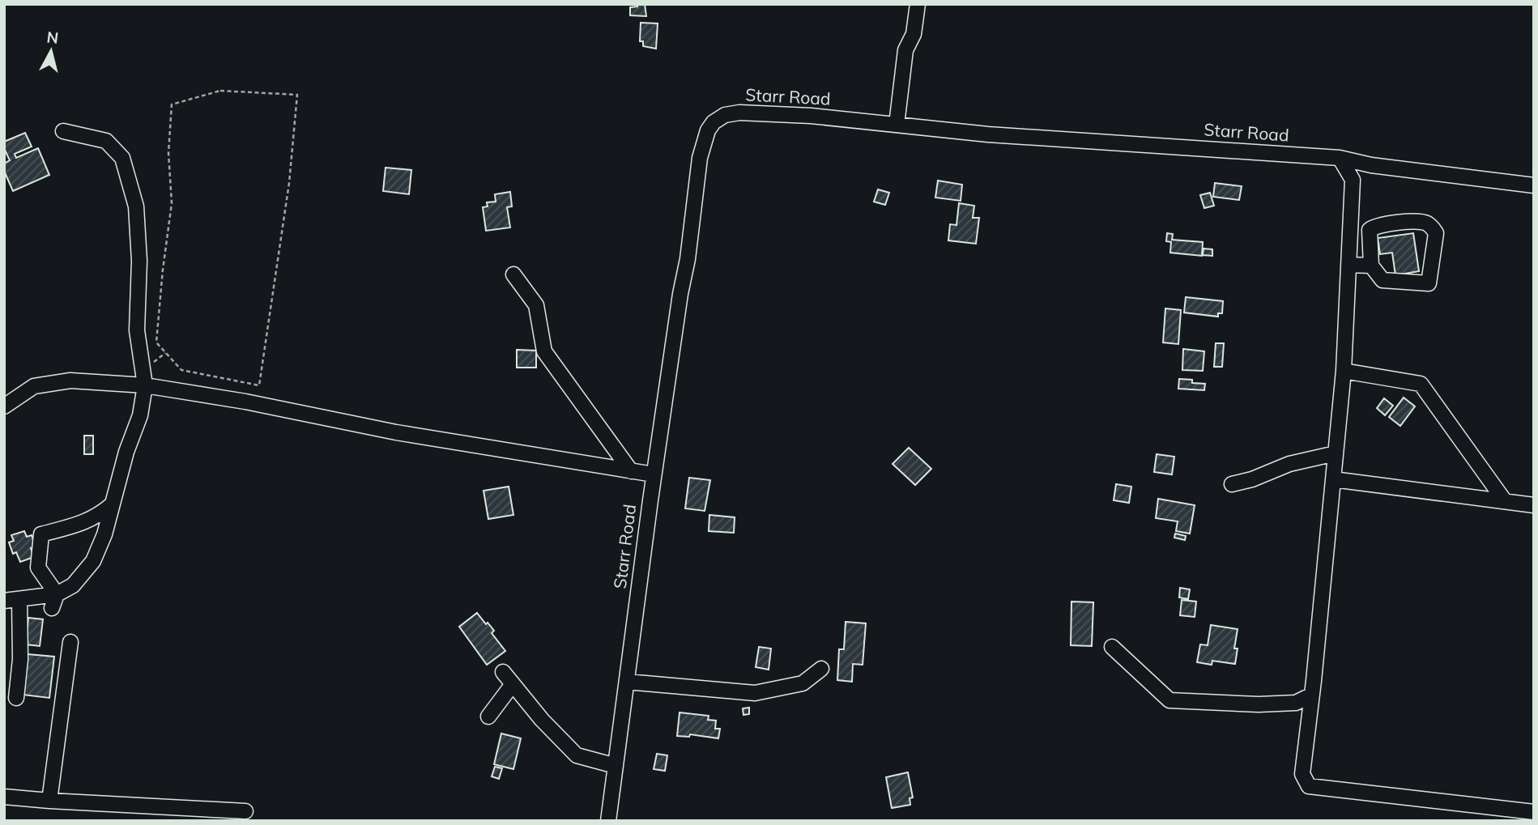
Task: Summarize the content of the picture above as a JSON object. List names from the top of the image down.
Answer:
{
  "streets": {
    "street": ["Starr Road"]
  },
  "north": "top"
}
